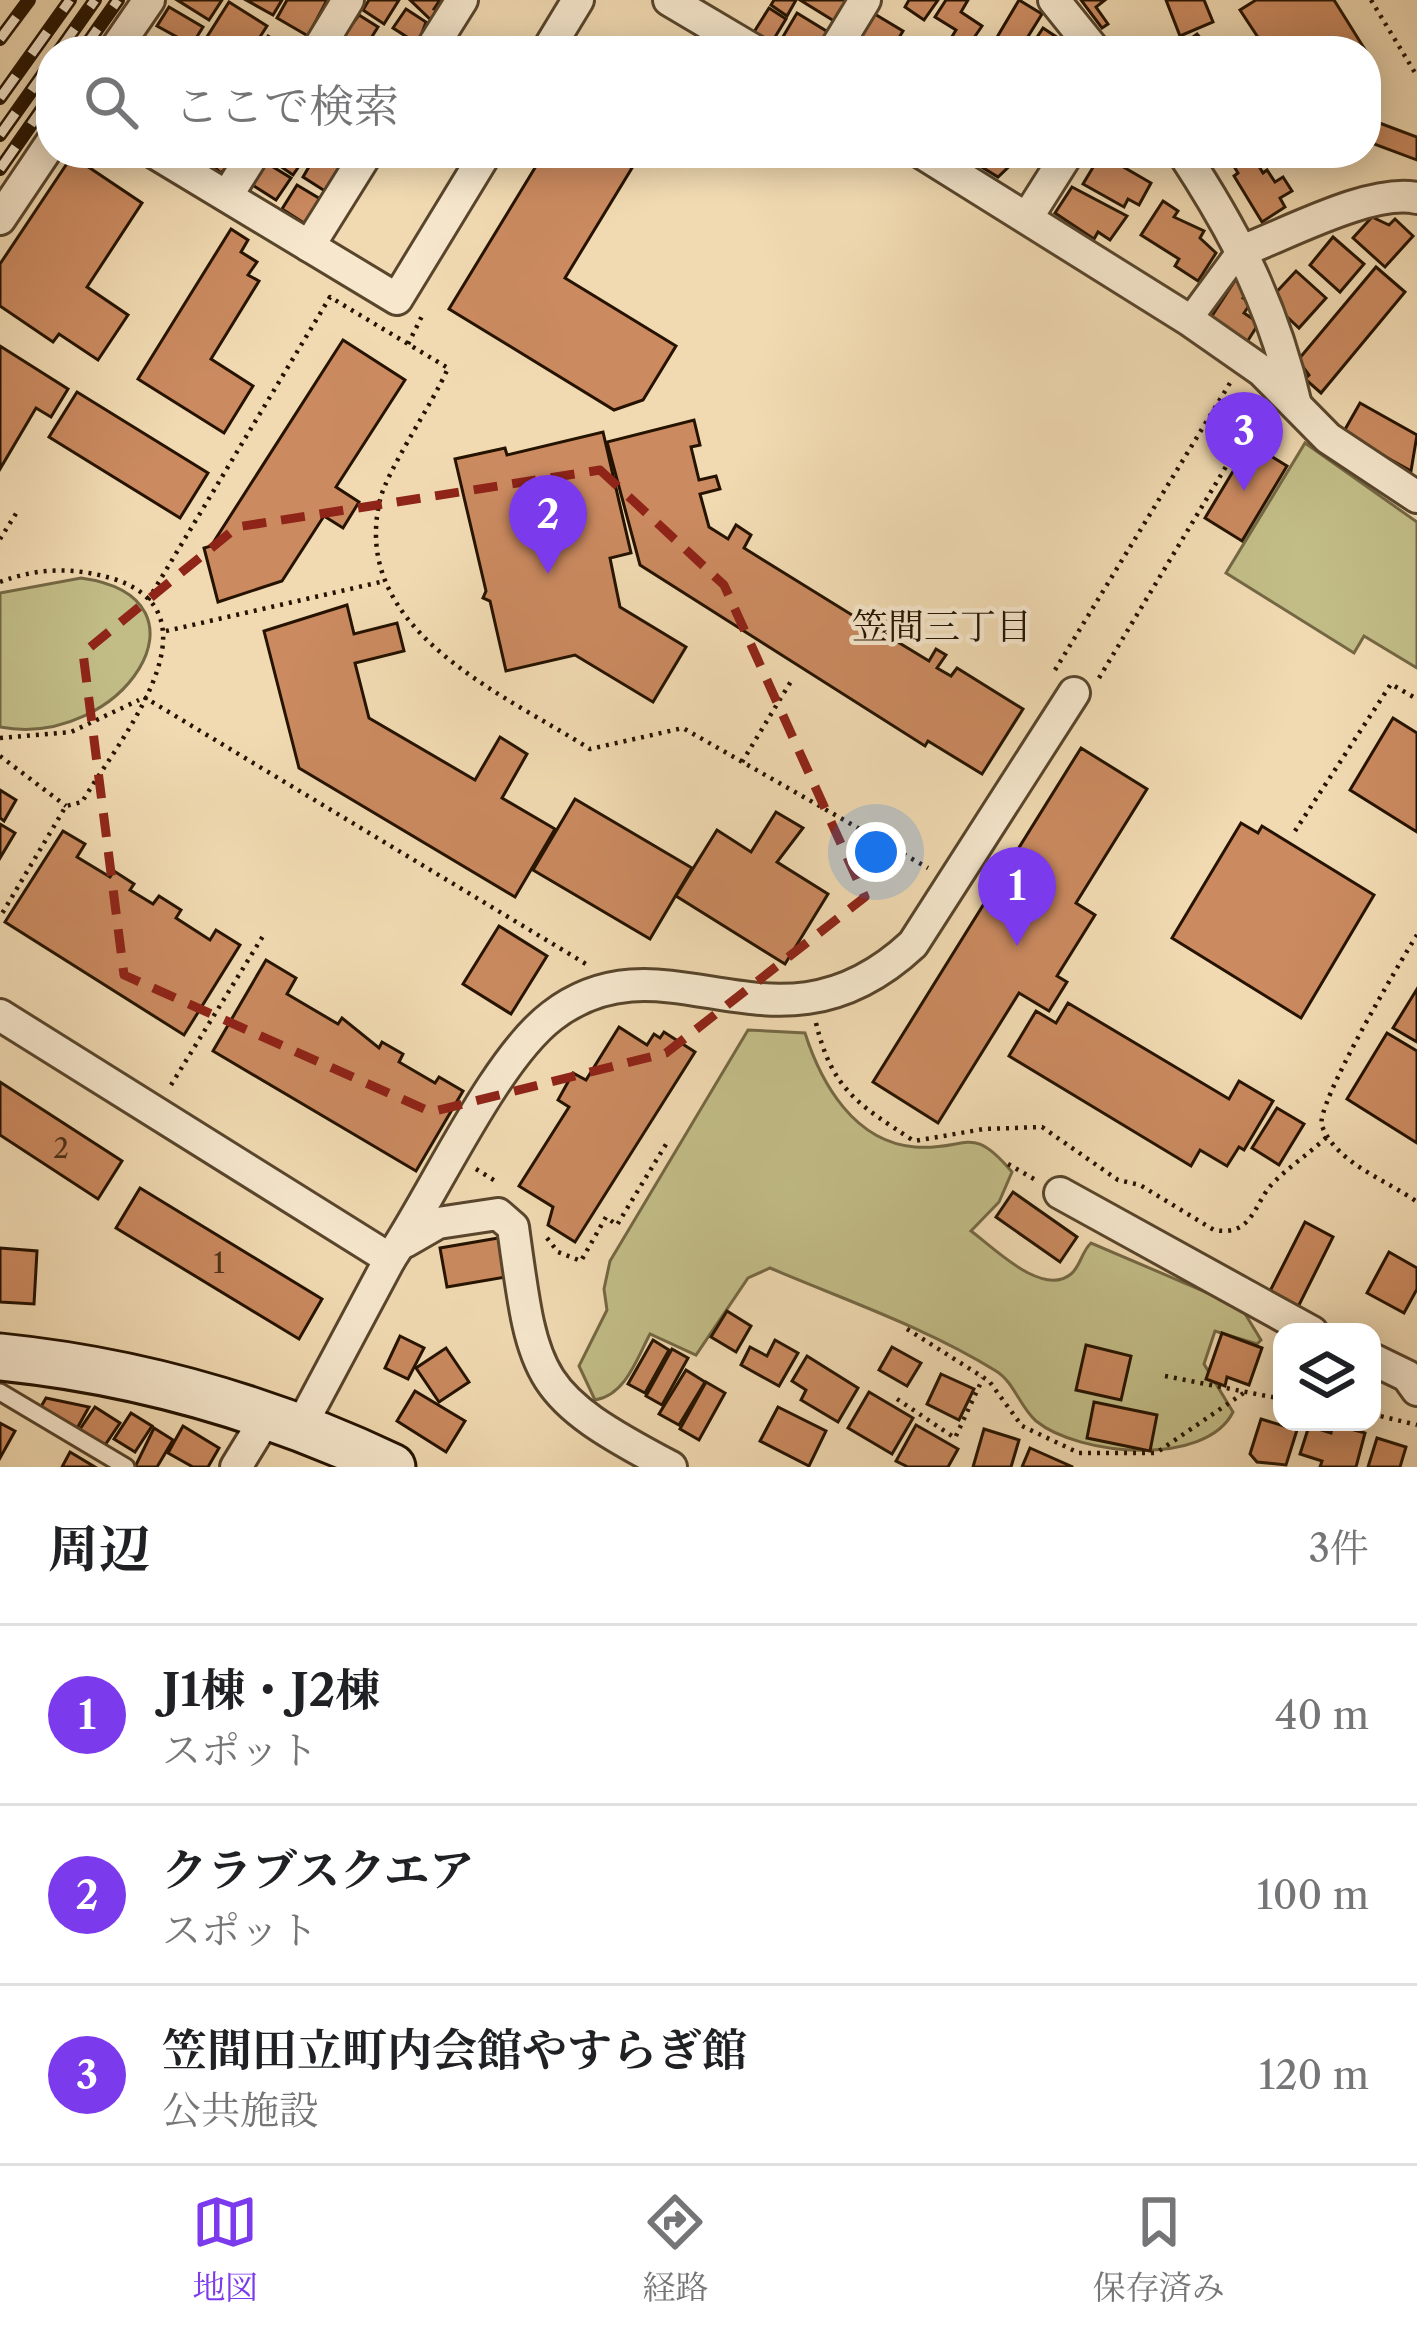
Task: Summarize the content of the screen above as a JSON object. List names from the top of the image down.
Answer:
{
  "districts": ["笠間三丁目"],
  "house_numbers": ["2", "1"],
  "page": {
    "search": "ここで検索",
    "pins": ["3", "2", "1"],
    "heading": ["周辺", "3件"],
    "list": [
      {
        "mark": "1",
        "name": "J1棟・J2棟",
        "note": "スポット",
        "value": "40 m"
      },
      {
        "mark": "2",
        "name": "クラブスクエア",
        "note": "スポット",
        "value": "100 m"
      },
      {
        "mark": "3",
        "name": "笠間田立町内会館やすらぎ館",
        "note": "公共施設",
        "value": "120 m"
      }
    ],
    "nav": ["地図", "経路", "保存済み"]
  }
}
